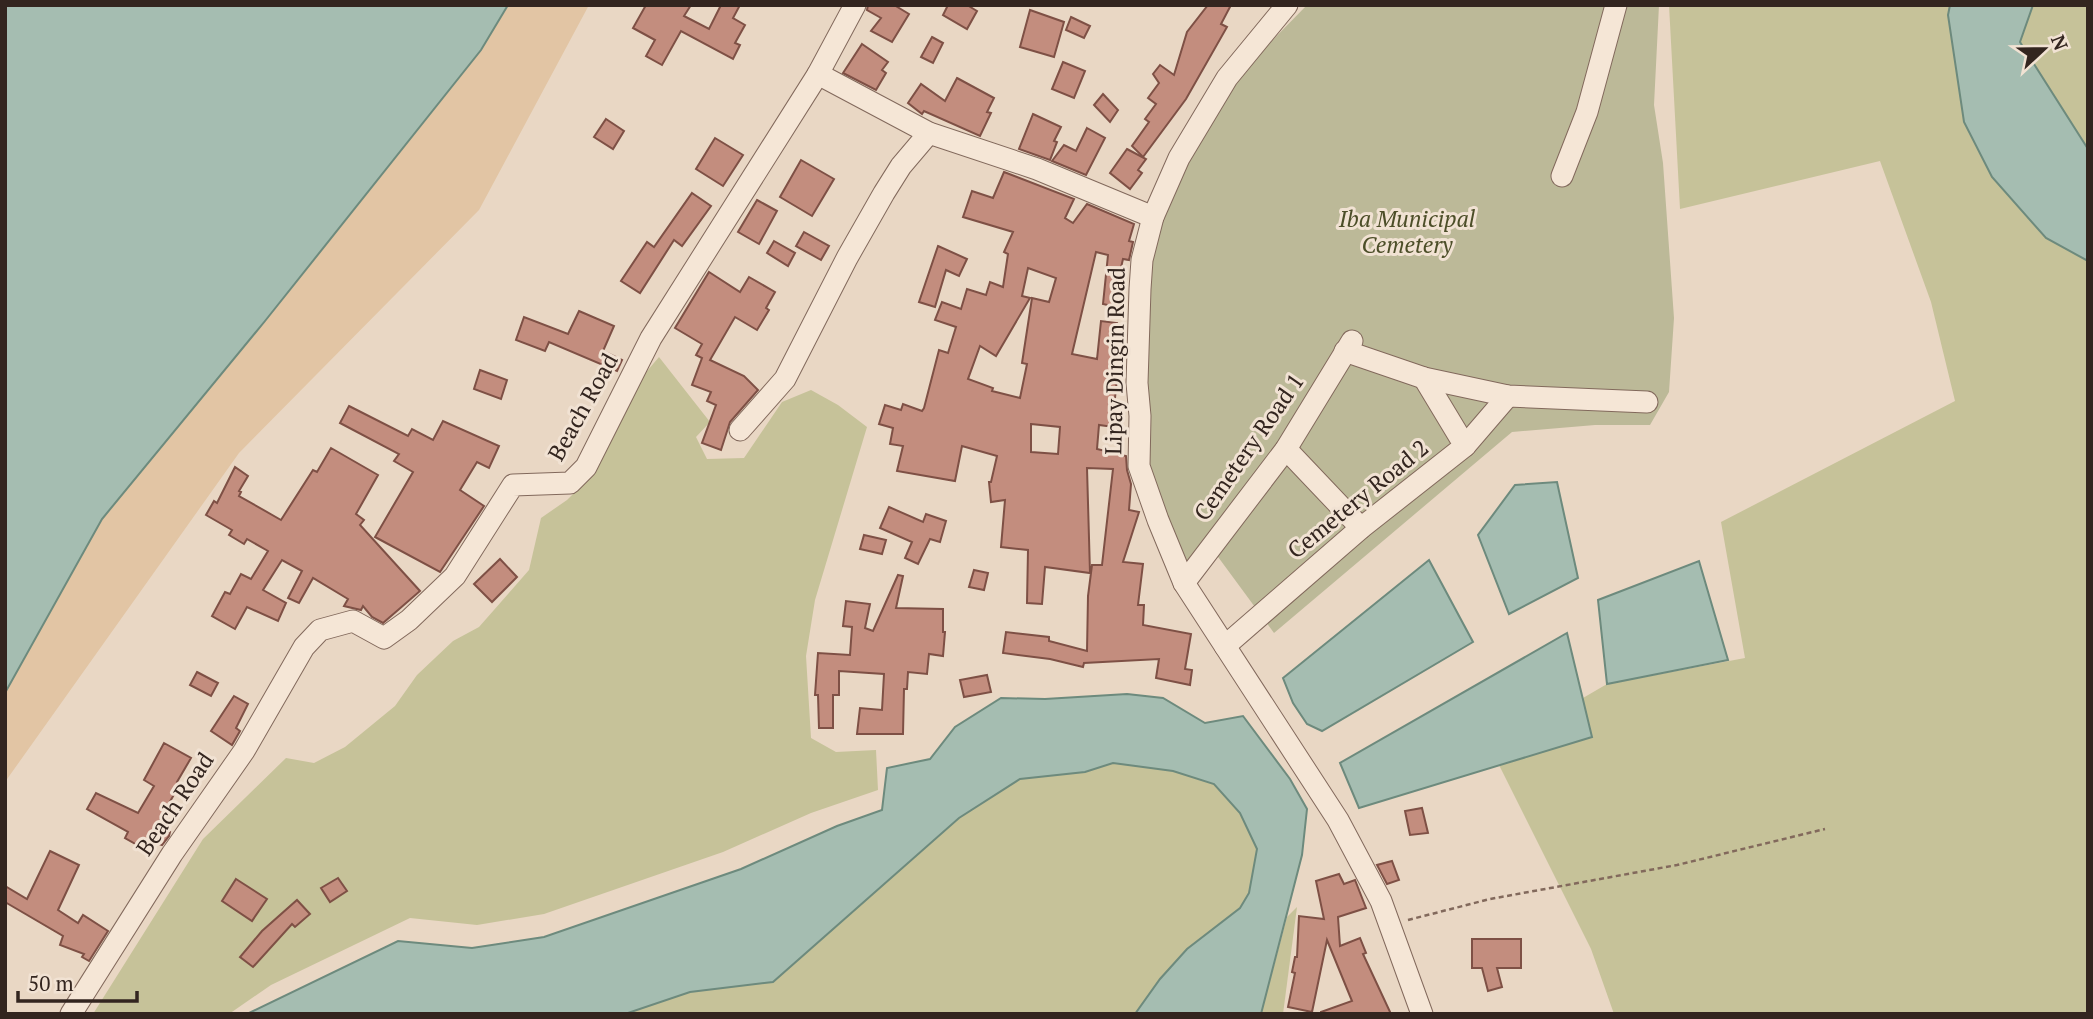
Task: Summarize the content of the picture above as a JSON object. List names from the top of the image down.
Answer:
{
  "streets": {
    "street": [
      "Lipay Dingin Road",
      "Beach Road",
      "Cemetery Road 1",
      "Cemetery Road 2"
    ]
  },
  "crossings": [
    ["Lipay Dingin Road", "Cemetery Road 1"],
    ["Lipay Dingin Road", "Cemetery Road 2"],
    ["Cemetery Road 1", "Cemetery Road 2"]
  ],
  "parks": ["Iba Municipal Cemetery"],
  "scale_bar": "50 m",
  "north": "right"
}
